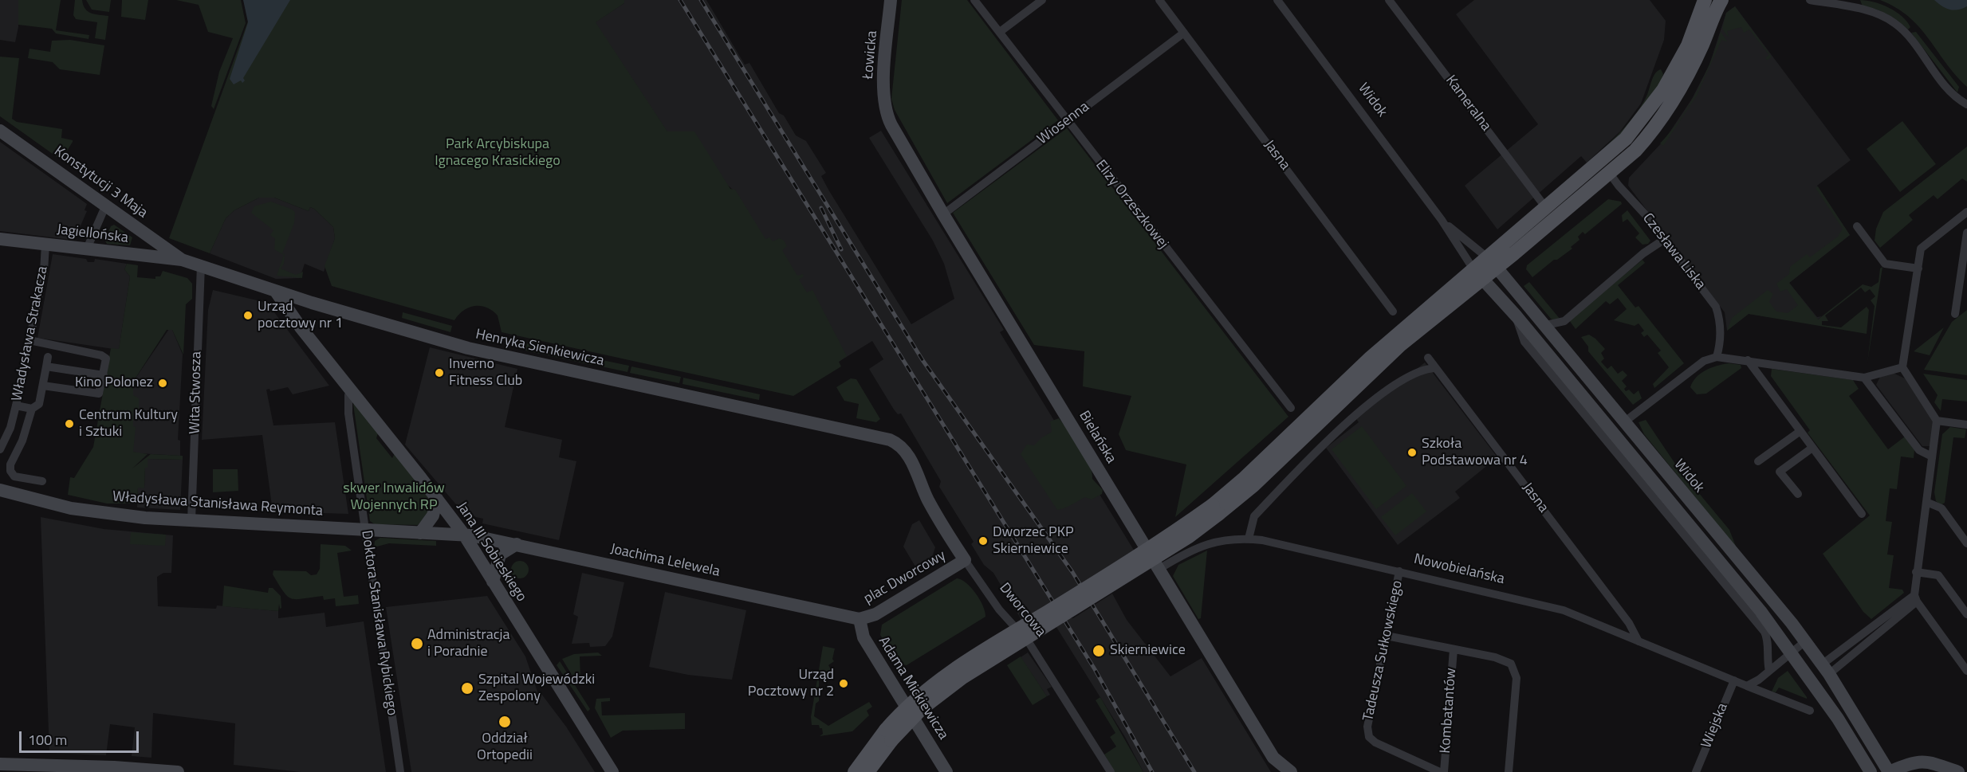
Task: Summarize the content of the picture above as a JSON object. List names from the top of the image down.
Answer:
{
  "streets": {
    "street": [
      "Łowicka",
      "Widok",
      "Kameralna",
      "Wiosenna",
      "Jasna",
      "Konstytucji 3 Maja",
      "Elizy Orzeszkowej",
      "Jagiellońska",
      "Czesława Liska",
      "Władysława Strakacza",
      "Henryka Sienkiewicza",
      "Wita Stwosza",
      "Bielańska",
      "Władysława Stanisława Reymonta",
      "Jana III Sobieskiego",
      "Joachima Lelewela",
      "Nowobielańska",
      "plac Dworcowy",
      "Dworcowa",
      "Doktora Stanisława Rybickiego",
      "Tadeusza Sułkowskiego",
      "Adama Mickiewicza",
      "Kombatantów",
      "Wiejska"
    ]
  },
  "crossings": [
    ["Łowicka", "Bielańska"],
    ["Wiosenna", "Jasna"],
    ["Wiosenna", "Elizy Orzeszkowej"],
    ["Wiosenna", "Bielańska"],
    ["Jasna", "Nowobielańska"],
    ["Konstytucji 3 Maja", "Jagiellońska"],
    ["Konstytucji 3 Maja", "Henryka Sienkiewicza"],
    ["Jagiellońska", "Władysława Strakacza"],
    ["Jagiellońska", "Henryka Sienkiewicza"],
    ["Henryka Sienkiewicza", "Wita Stwosza"],
    ["Henryka Sienkiewicza", "Jana III Sobieskiego"],
    ["Henryka Sienkiewicza", "Dworcowa"],
    ["Wita Stwosza", "Władysława Stanisława Reymonta"],
    ["Bielańska", "Nowobielańska"],
    ["Władysława Stanisława Reymonta", "Jana III Sobieskiego"],
    ["Władysława Stanisława Reymonta", "Joachima Lelewela"],
    ["Władysława Stanisława Reymonta", "Doktora Stanisława Rybickiego"],
    ["Jana III Sobieskiego", "Joachima Lelewela"],
    ["Jana III Sobieskiego", "Doktora Stanisława Rybickiego"],
    ["Joachima Lelewela", "plac Dworcowy"],
    ["Joachima Lelewela", "Adama Mickiewicza"],
    ["Nowobielańska", "Tadeusza Sułkowskiego"],
    ["Nowobielańska", "Wiejska"],
    ["plac Dworcowy", "Dworcowa"],
    ["plac Dworcowy", "Adama Mickiewicza"]
  ],
  "parks": ["Park Arcybiskupa Ignacego Krasickiego", "skwer Inwalidów Wojennych RP"],
  "places": [
    "Urząd pocztowy nr 1",
    "Inverno Fitness Club",
    "Kino Polonez",
    "Centrum Kultury i Sztuki",
    "Szkoła Podstawowa nr 4",
    "Dworzec PKP Skierniewice",
    "Administracja i Poradnie",
    "Skierniewice",
    "Urząd Pocztowy nr 2",
    "Szpital Wojewódzki Zespolony",
    "Oddział Ortopedii"
  ],
  "scale_bar": "100 m"
}
